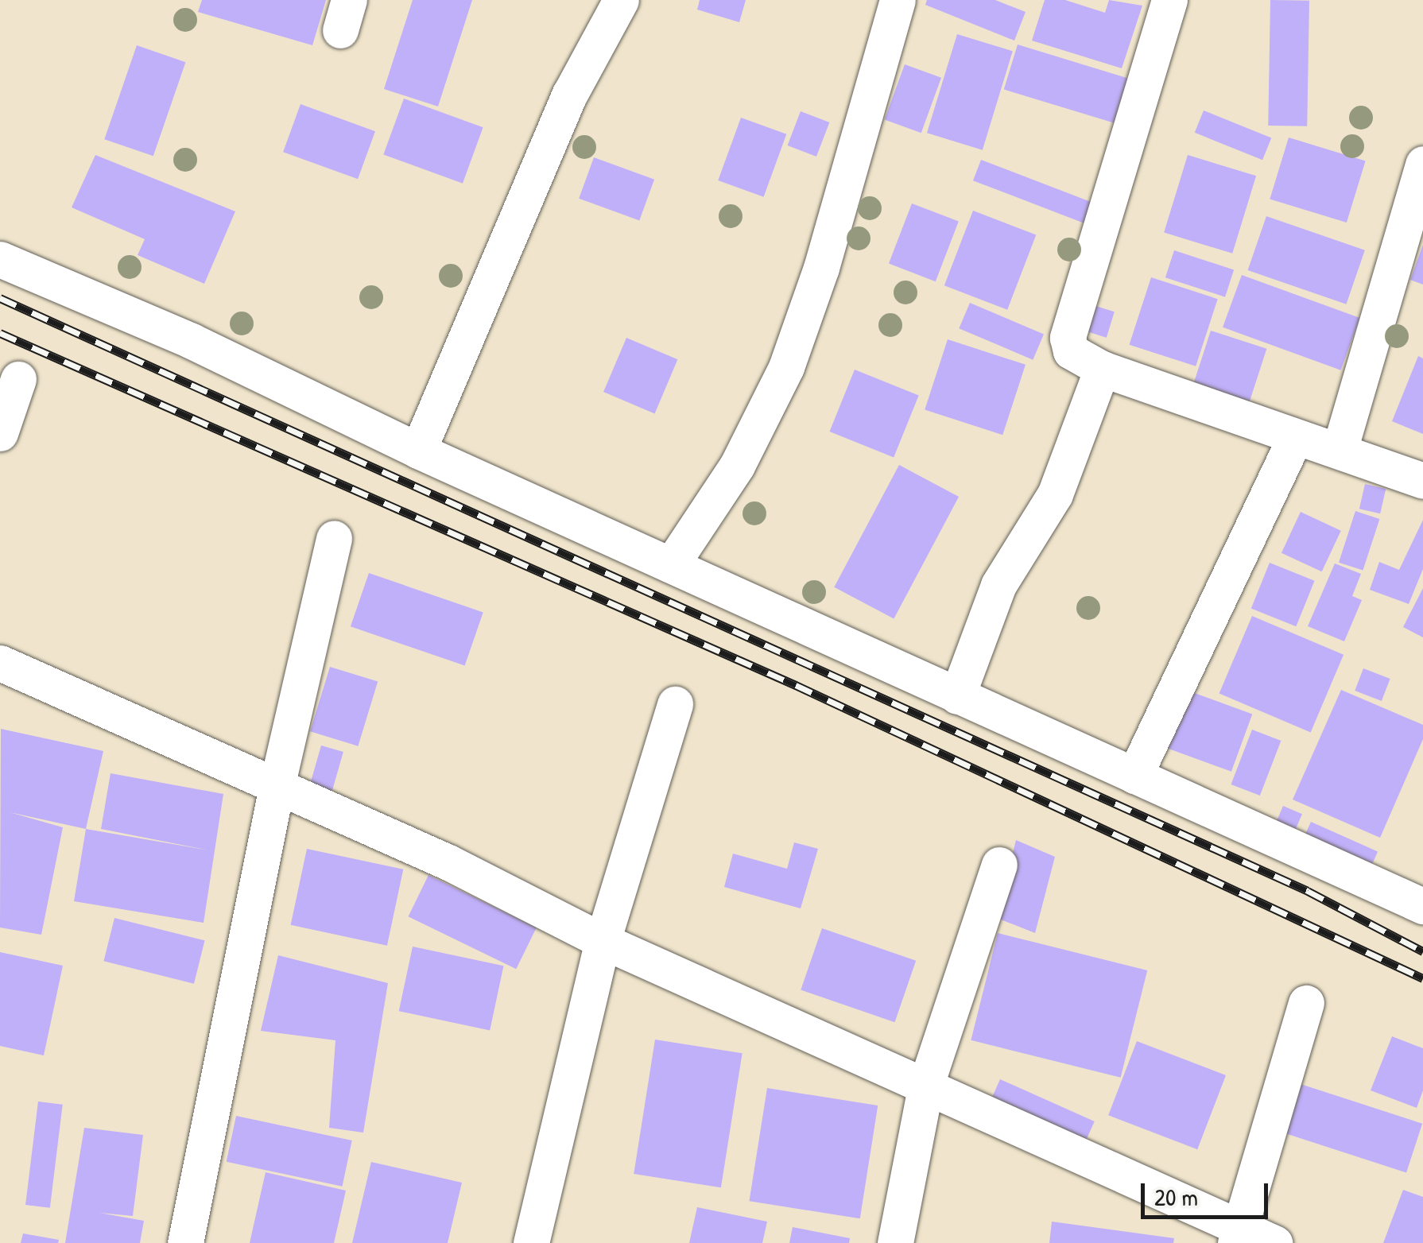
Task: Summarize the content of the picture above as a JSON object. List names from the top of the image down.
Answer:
{
  "scale_bar": "20 m"
}
